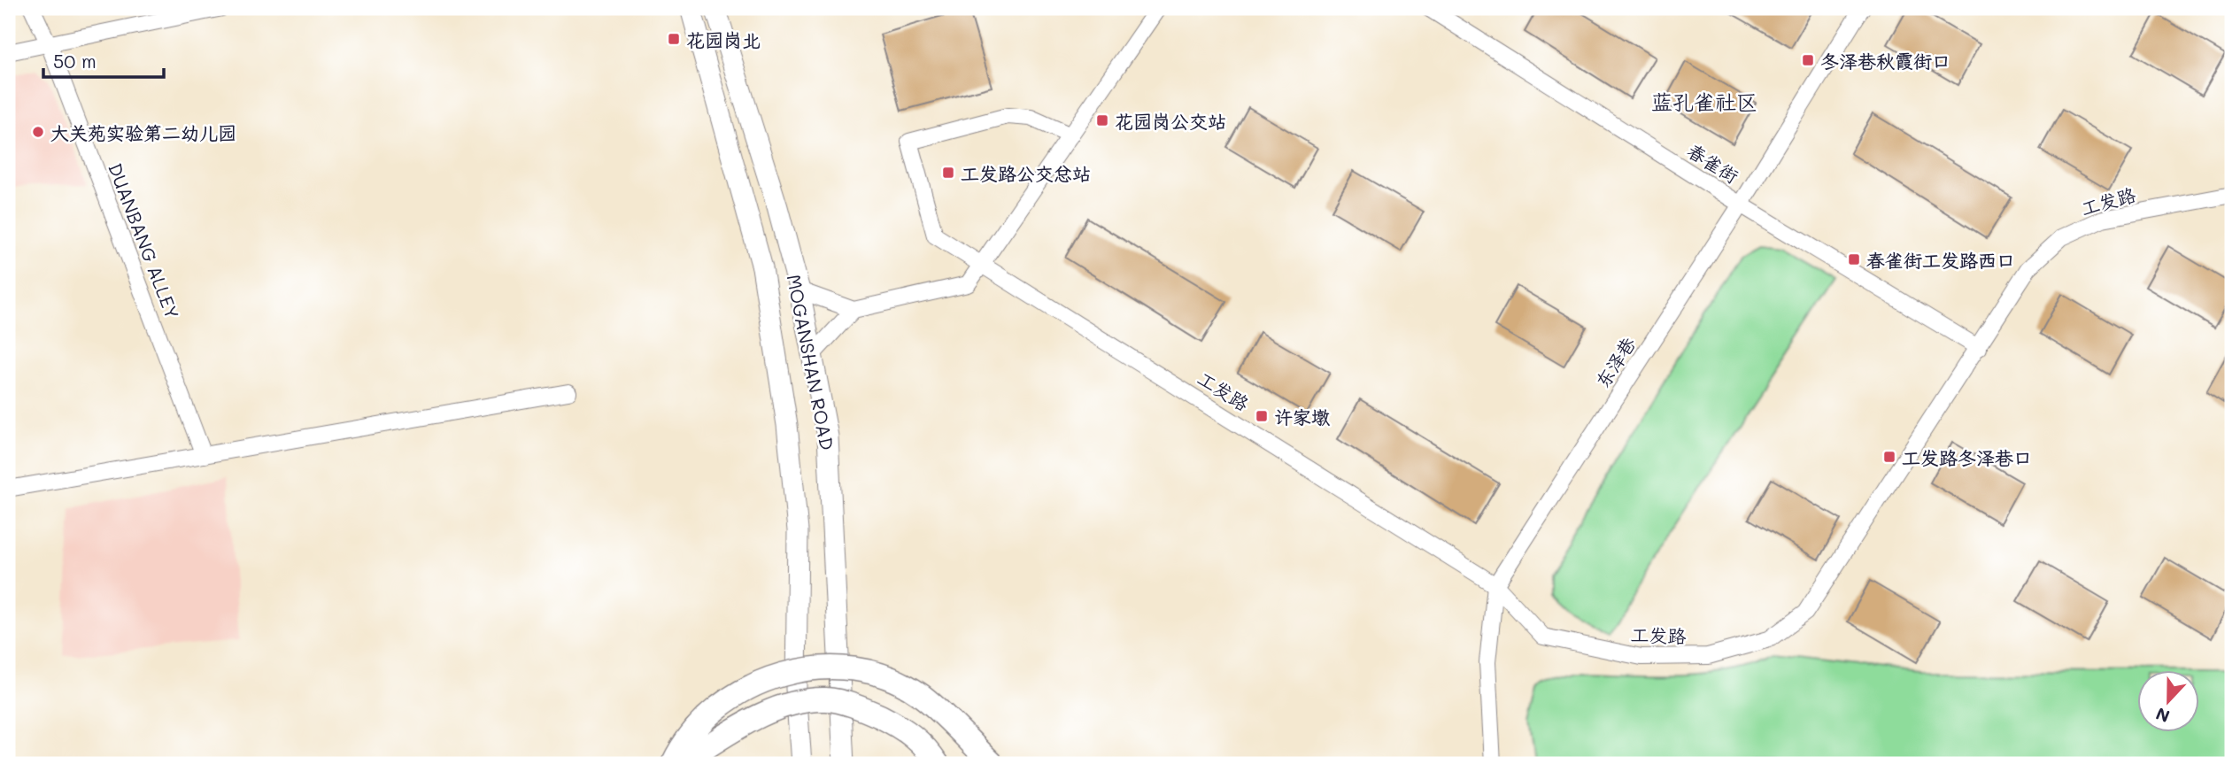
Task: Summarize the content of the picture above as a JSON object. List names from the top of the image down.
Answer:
{
  "streets": {
    "main road": ["MOGANSHAN ROAD"],
    "street": [
      "春雀街",
      "工发路",
      "DUANBANG ALLEY",
      "东泽巷"
    ]
  },
  "crossings": [
    ["春雀街", "工发路"],
    ["春雀街", "东泽巷"],
    ["工发路", "东泽巷"]
  ],
  "districts": ["蓝孔雀社区"],
  "places": {
    "transit": [
      "花园岗北",
      "冬泽巷秋霞街口",
      "花园岗公交站",
      "工发路公交总站",
      "春雀街工发路西口",
      "许家墩",
      "工发路冬泽巷口"
    ],
    "other": ["大关苑实验第二幼儿园"]
  },
  "scale_bar": "50 m",
  "north": "bottom"
}
